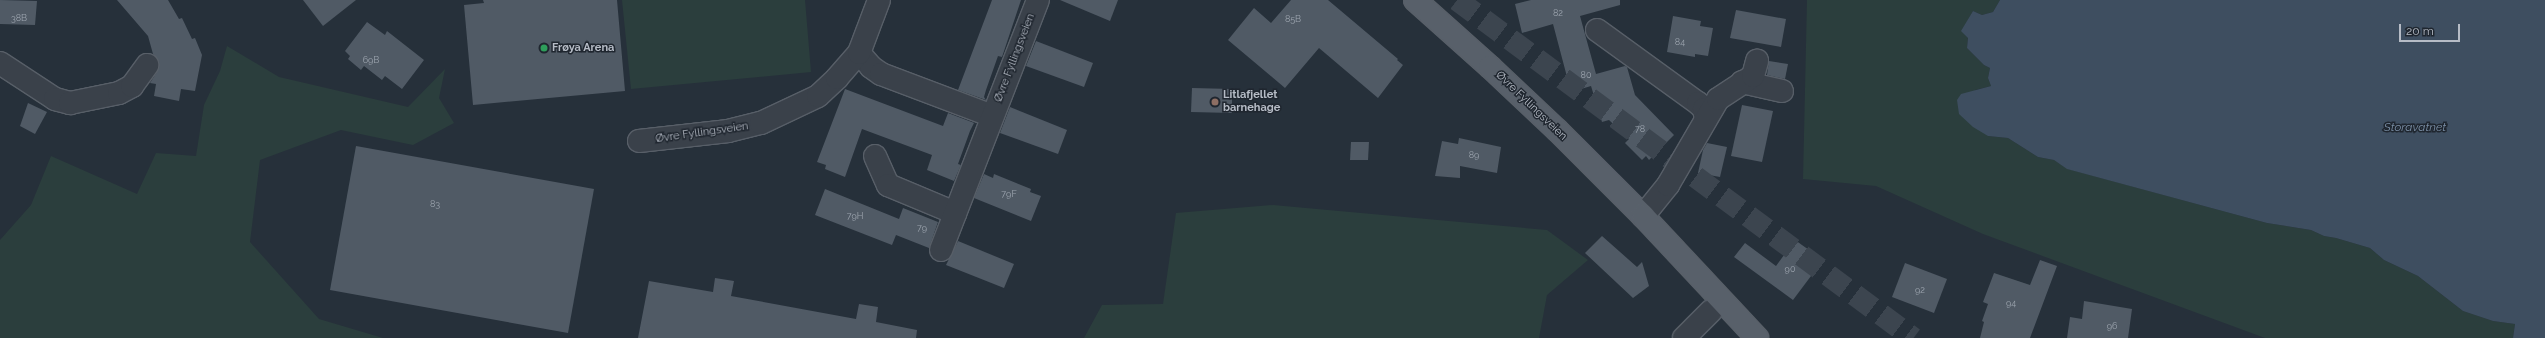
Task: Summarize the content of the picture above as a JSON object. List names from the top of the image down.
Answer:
{
  "streets": {
    "main road": ["Øvre Fyllingsveien"]
  },
  "water": ["Storavatnet"],
  "places": ["Frøya Arena", "Litlafjellet barnehage"],
  "house_numbers": [
    "82",
    "38B",
    "85B",
    "84",
    "69B",
    "80",
    "78",
    "89",
    "79F",
    "83",
    "79H",
    "79",
    "90",
    "92",
    "94",
    "96"
  ],
  "scale_bar": "20 m"
}
